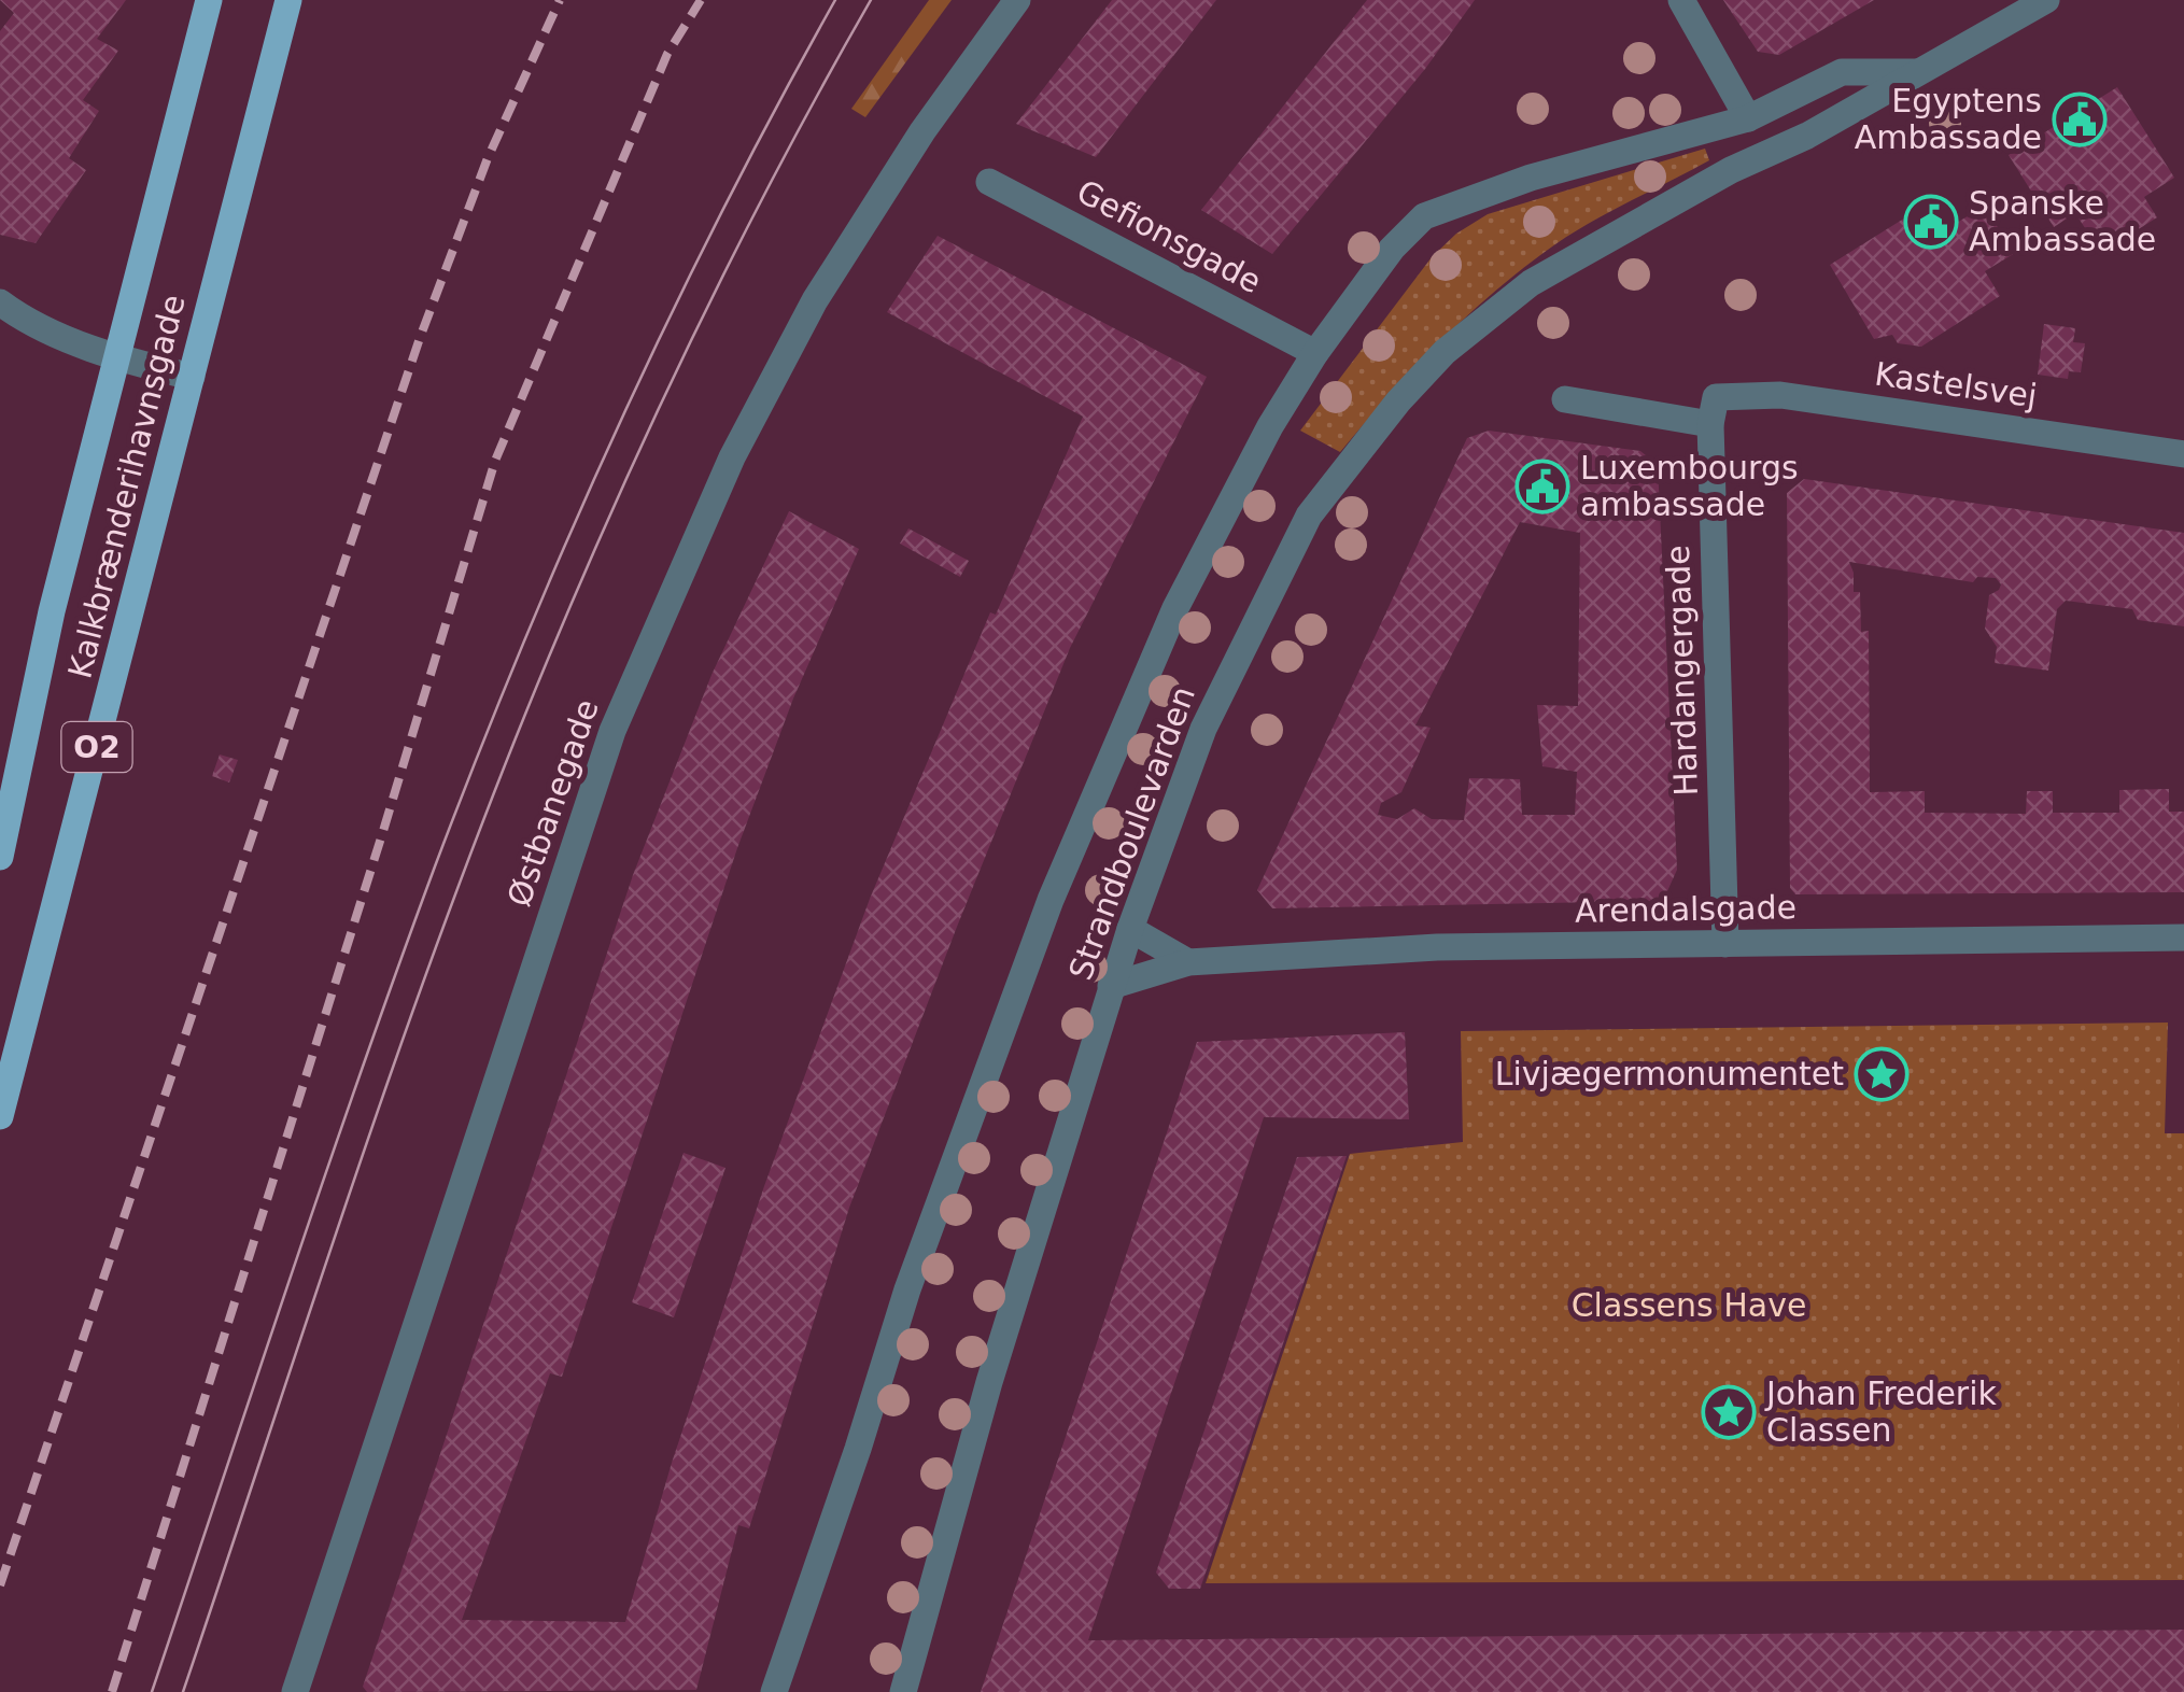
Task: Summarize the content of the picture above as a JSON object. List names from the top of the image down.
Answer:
{
  "streets": {
    "main road": ["Kalkbrænderihavnsgade", "O2"],
    "street": [
      "Gefionsgade",
      "Kastelsvej",
      "Hardangergade",
      "Østbanegade",
      "Strandboulevarden",
      "Arendalsgade"
    ]
  },
  "crossings": [
    ["Gefionsgade", "Strandboulevarden"],
    ["Kastelsvej", "Hardangergade"],
    ["Hardangergade", "Arendalsgade"],
    ["Strandboulevarden", "Arendalsgade"]
  ],
  "parks": ["Classens Have"],
  "places": {
    "public building": ["Egyptens Ambassade", "Spanske Ambassade", "Luxembourgs ambassade"],
    "place": ["Livjægermonumentet", "Johan Frederik Classen"]
  }
}
